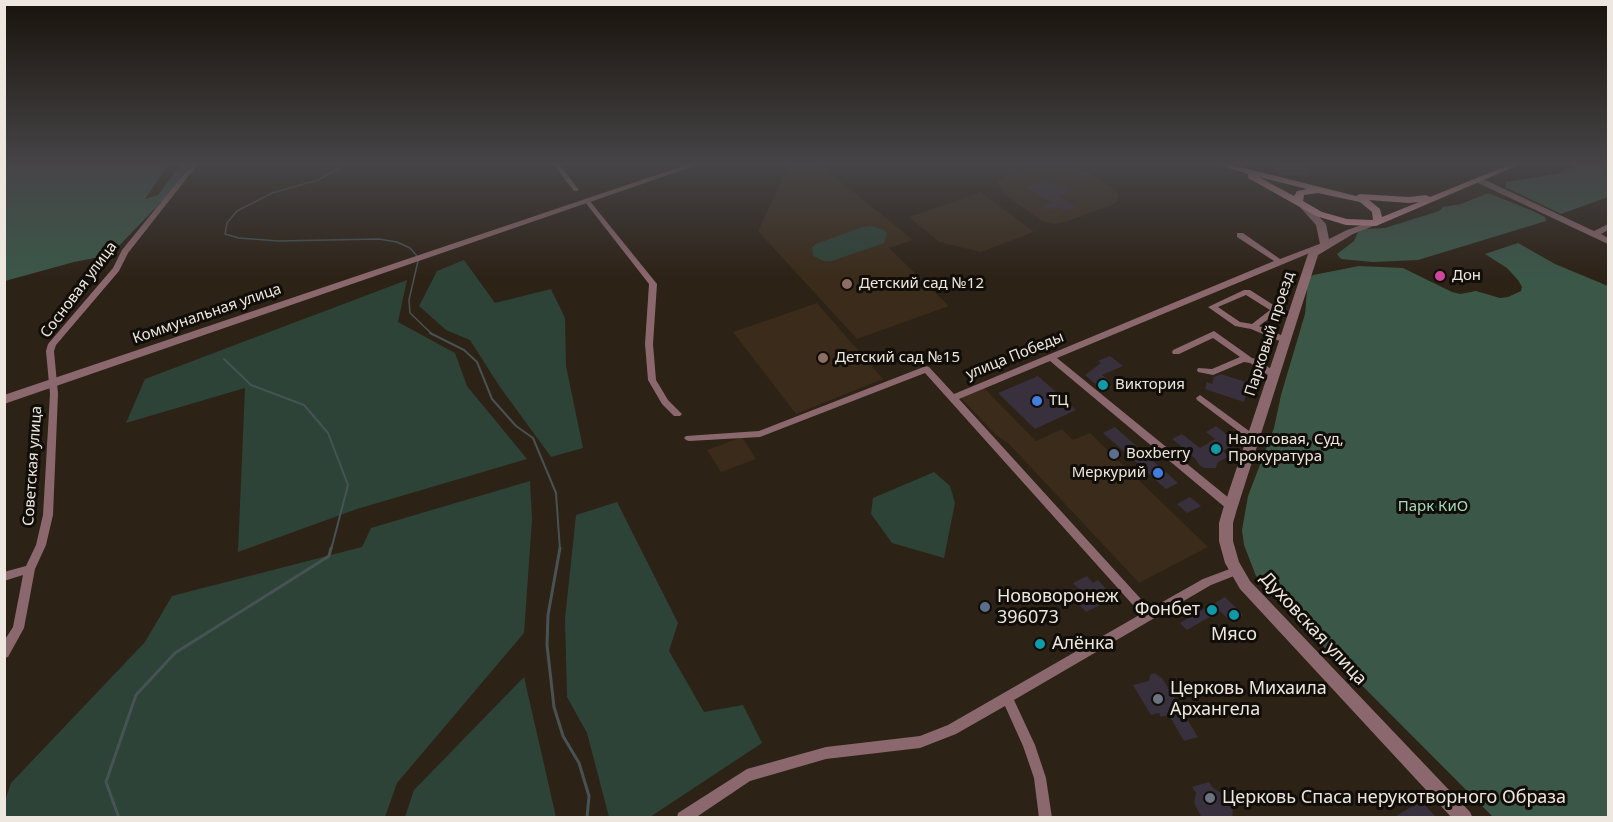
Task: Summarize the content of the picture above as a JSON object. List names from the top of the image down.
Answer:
{
  "streets": {
    "street": [
      "Сосновая улица",
      "Коммунальная улица",
      "Парковый проезд",
      "улица Победы",
      "Советская улица",
      "Духовская улица"
    ]
  },
  "crossings": [
    ["Сосновая улица", "Коммунальная улица"],
    ["Сосновая улица", "Советская улица"],
    ["Коммунальная улица", "Советская улица"],
    ["Парковый проезд", "улица Победы"],
    ["Парковый проезд", "Духовская улица"]
  ],
  "parks": ["Парк КиО"],
  "places": [
    "Дон",
    "Детский сад №12",
    "Детский сад №15",
    "Виктория",
    "ТЦ",
    "Налоговая, Суд, Прокуратура",
    "Boxberry",
    "Меркурий",
    "Нововоронеж 396073",
    "Фонбет",
    "Мясо",
    "Алёнка",
    "Церковь Михаила Архангела",
    "Церковь Спаса нерукотворного Образа"
  ]
}
